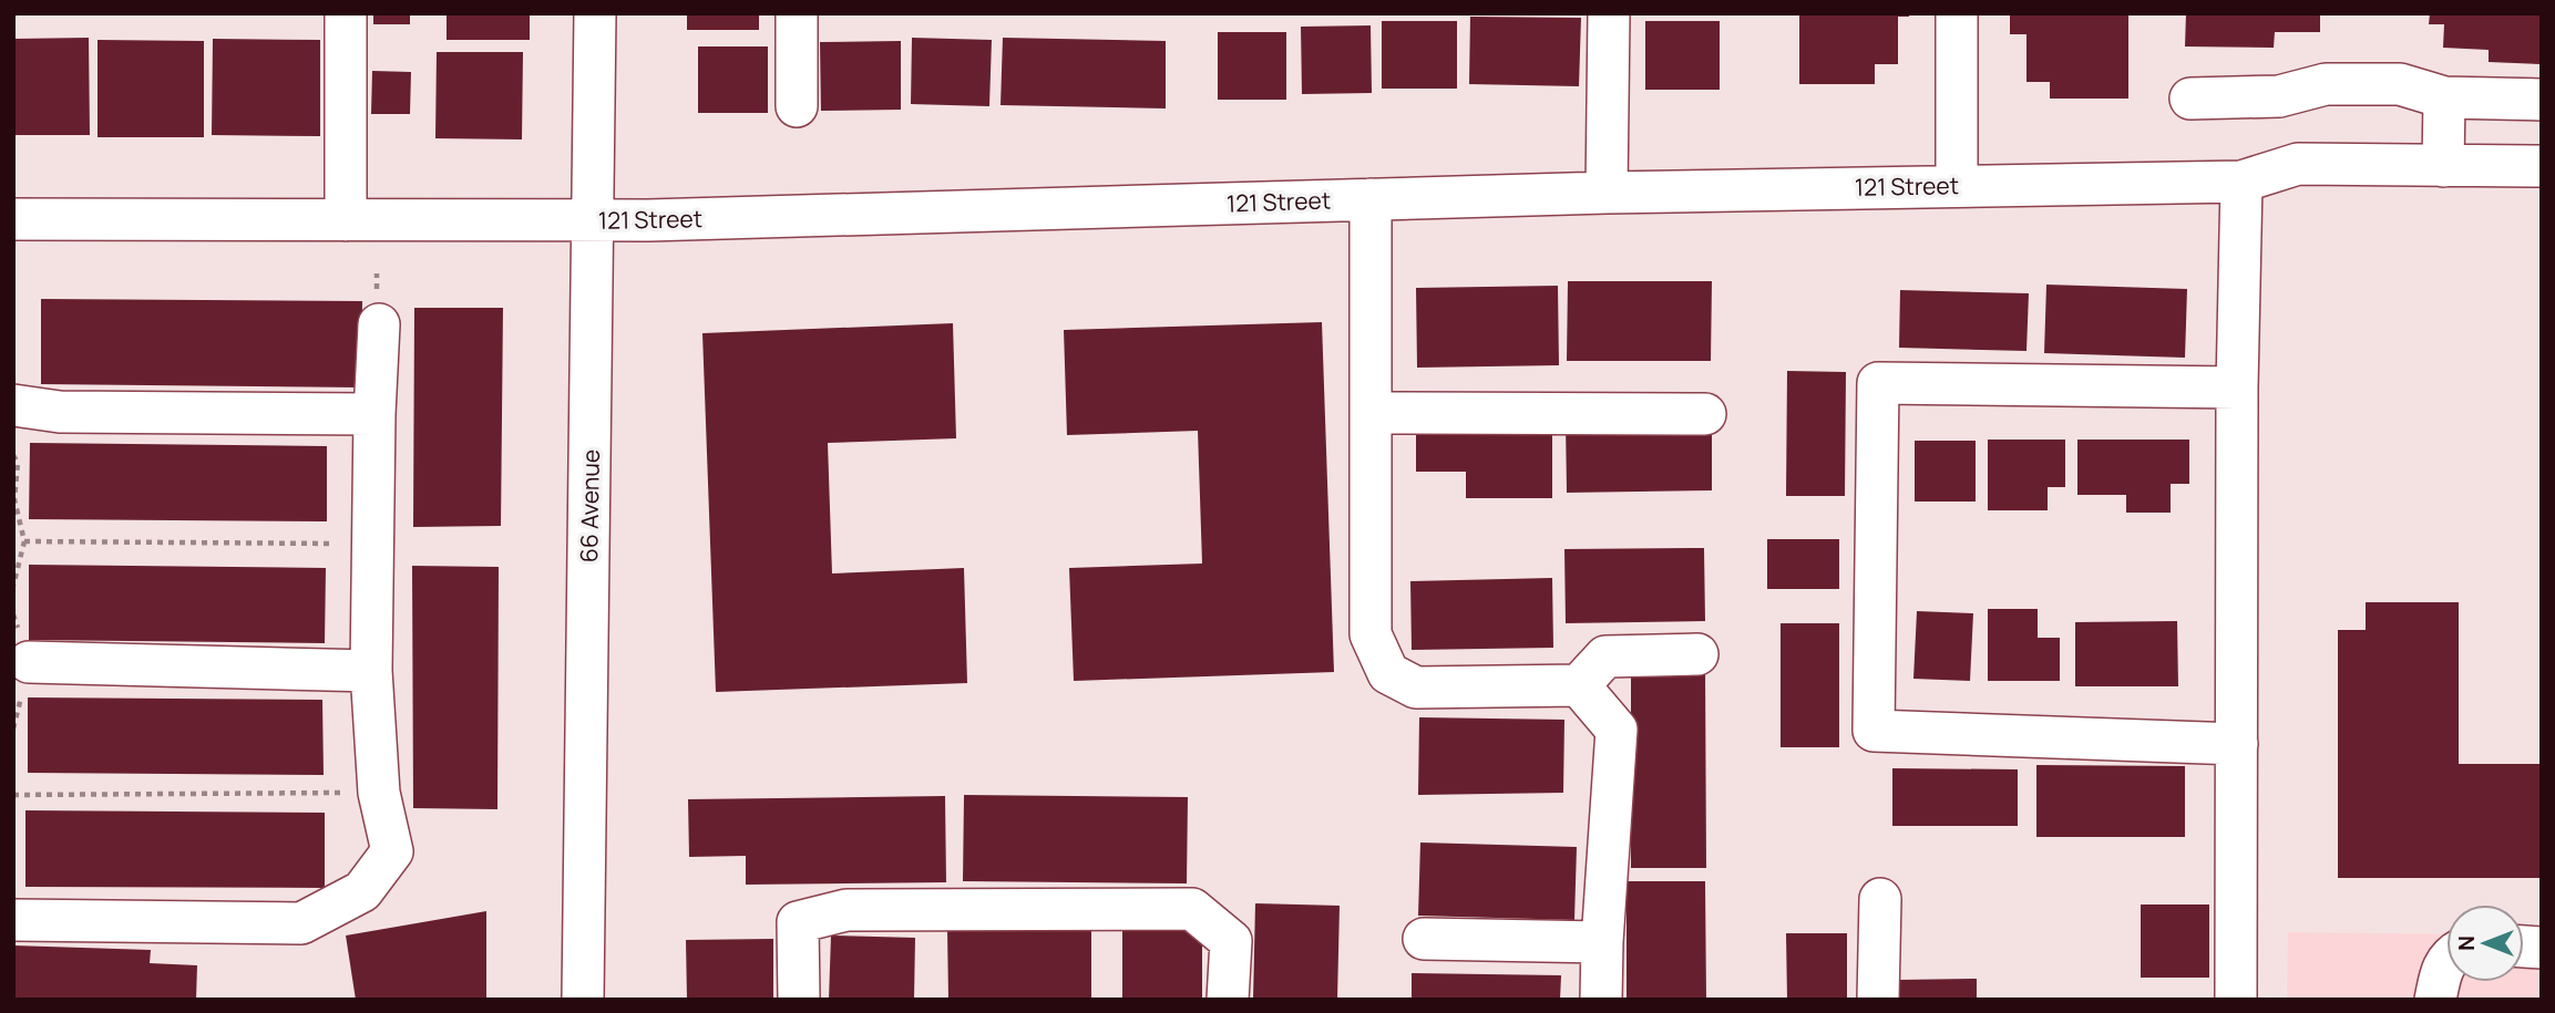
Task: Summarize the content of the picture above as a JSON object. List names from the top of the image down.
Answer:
{
  "streets": {
    "street": ["121 Street", "66 Avenue"]
  },
  "crossings": [
    ["121 Street", "66 Avenue"]
  ],
  "north": "left"
}
